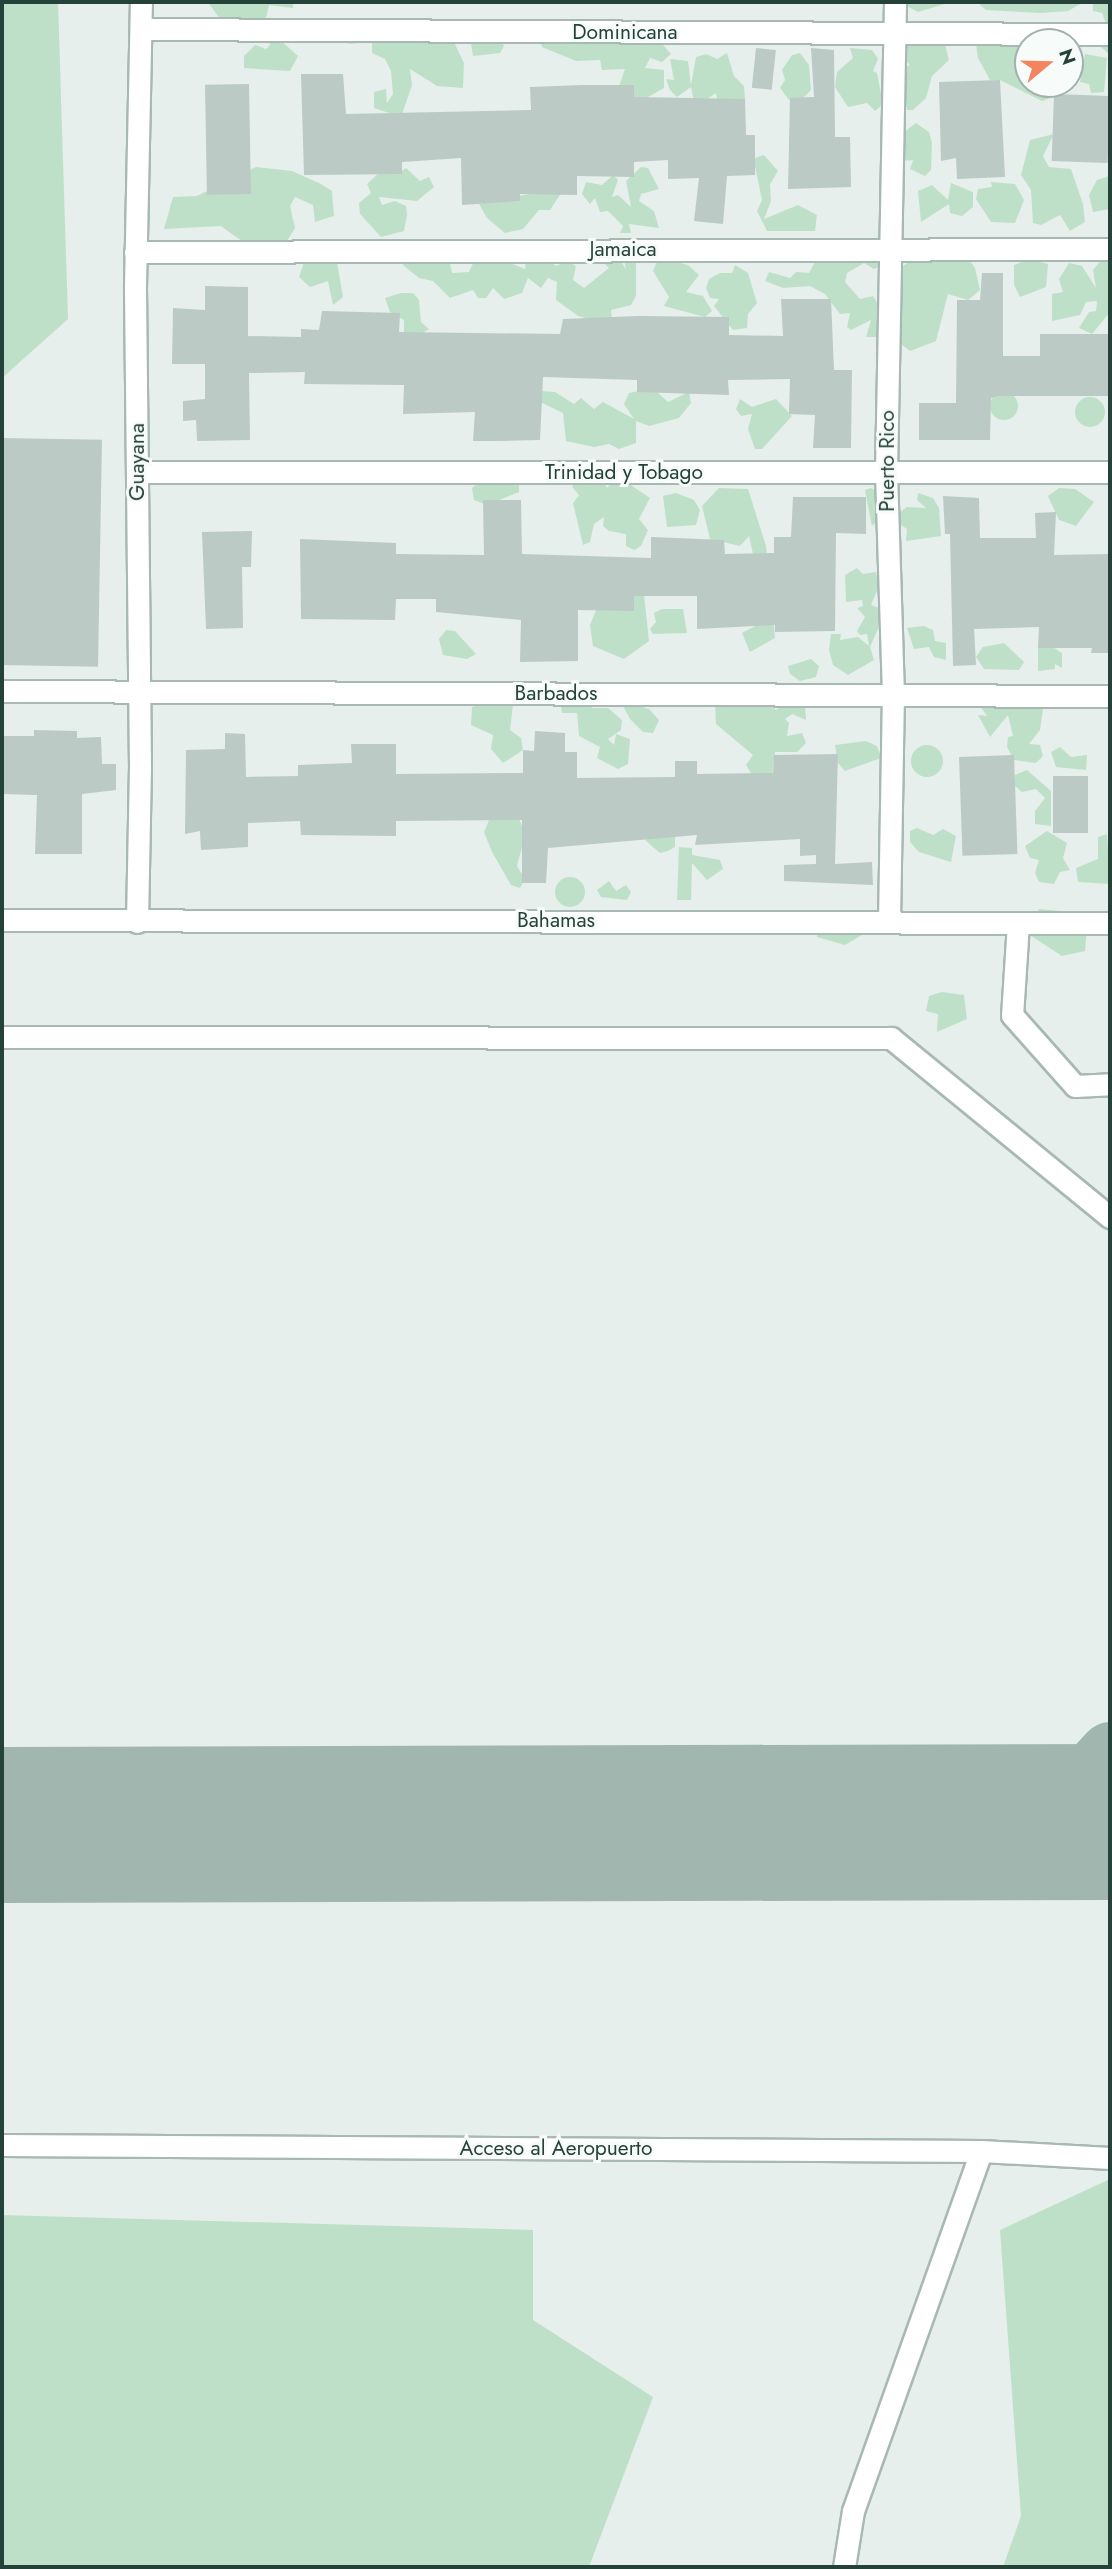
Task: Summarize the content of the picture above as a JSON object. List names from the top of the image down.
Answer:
{
  "streets": {
    "street": [
      "Dominicana",
      "Jamaica",
      "Puerto Rico",
      "Guayana",
      "Trinidad y Tobago",
      "Barbados",
      "Bahamas",
      "Acceso al Aeropuerto"
    ]
  },
  "crossings": [
    ["Dominicana", "Puerto Rico"],
    ["Dominicana", "Guayana"],
    ["Jamaica", "Puerto Rico"],
    ["Jamaica", "Guayana"],
    ["Puerto Rico", "Trinidad y Tobago"],
    ["Puerto Rico", "Barbados"],
    ["Puerto Rico", "Bahamas"],
    ["Guayana", "Trinidad y Tobago"],
    ["Guayana", "Barbados"],
    ["Guayana", "Bahamas"]
  ],
  "north": "right"
}
